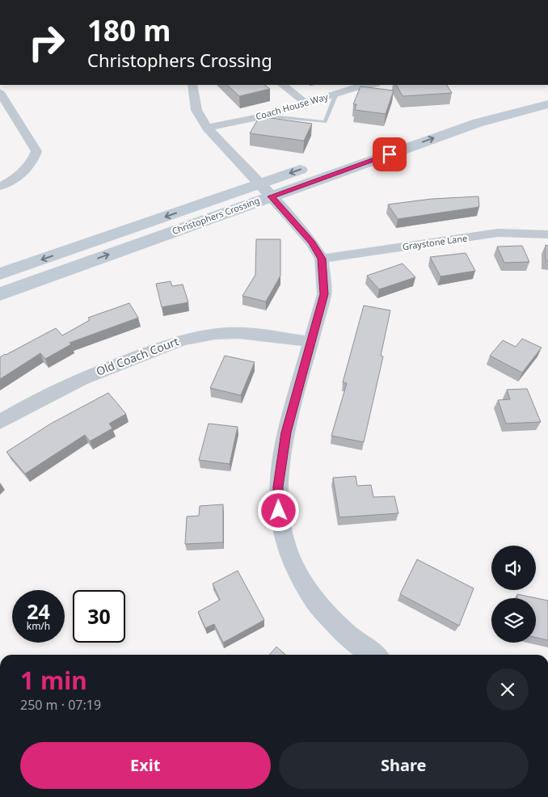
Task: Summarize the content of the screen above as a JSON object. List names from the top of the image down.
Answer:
{
  "streets": {
    "street": [
      "Coach House Way",
      "Christophers Crossing",
      "Graystone Lane",
      "Old Coach Court"
    ]
  },
  "page": {
    "turn": ["180 m", "Christophers Crossing"],
    "speed": "24 km/h",
    "limit": "30",
    "heading": ["1 min", "250 m · 07:19"],
    "buttons": ["Exit", "Share"]
  }
}
